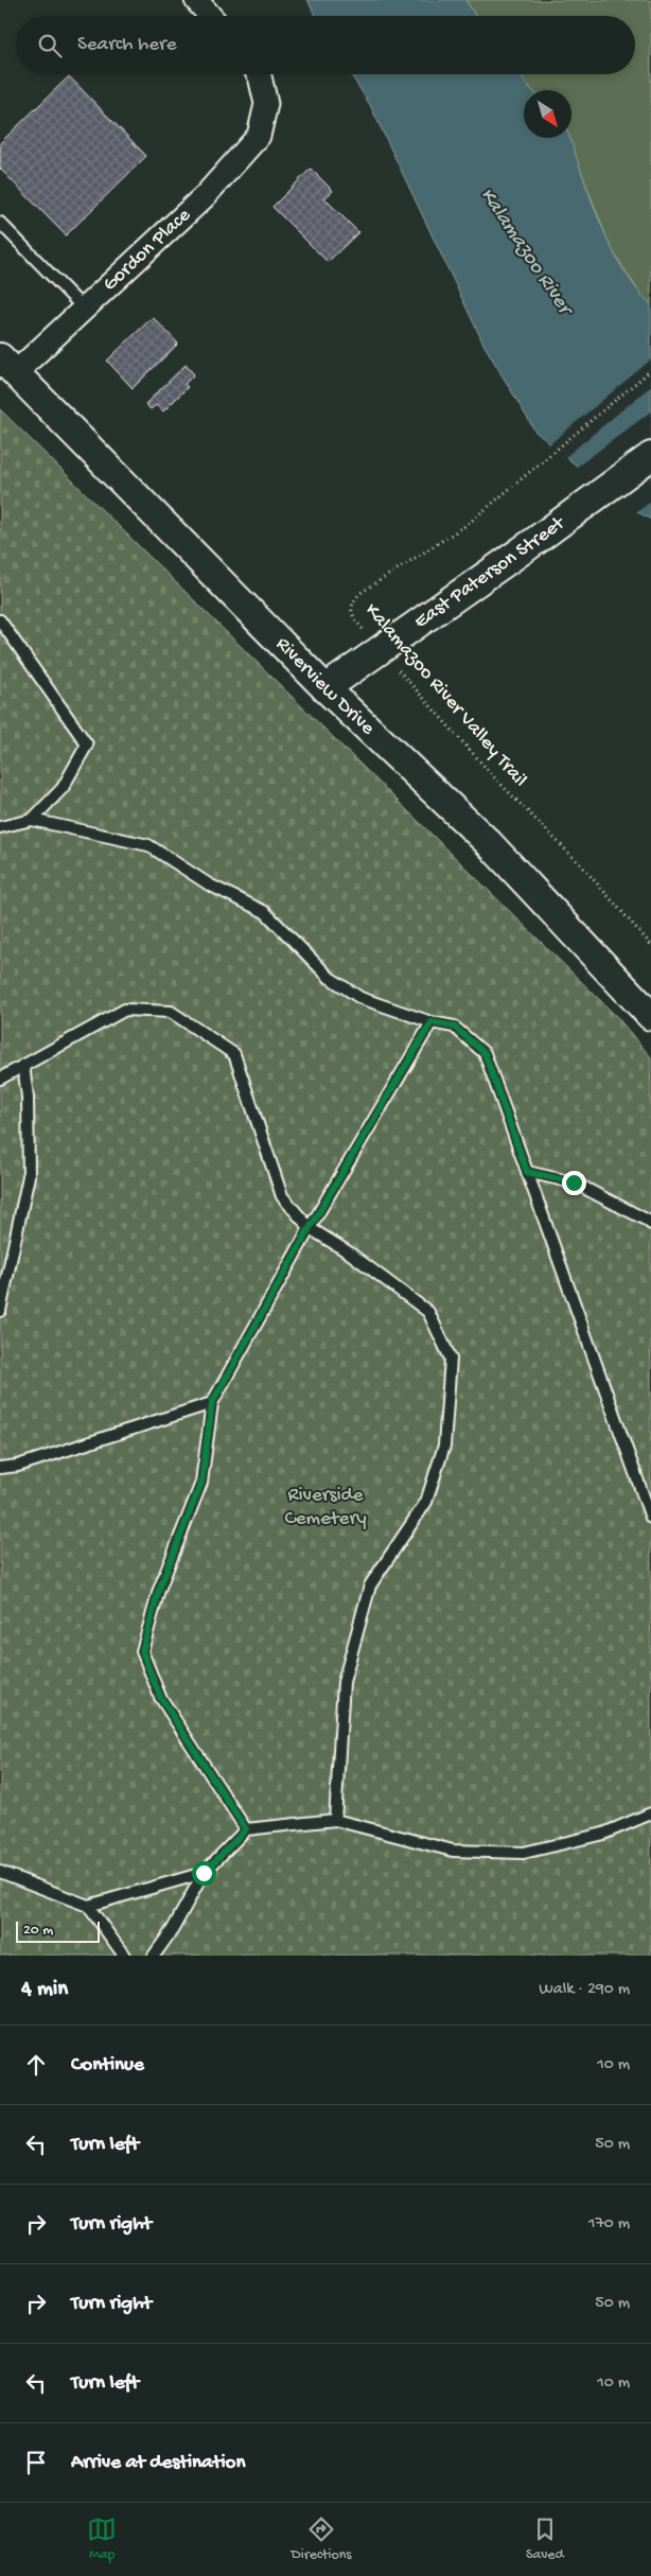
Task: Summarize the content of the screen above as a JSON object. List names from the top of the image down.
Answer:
{
  "streets": {
    "street": ["Gordon Place", "East Paterson Street", "Riverview Drive"],
    "path": ["Kalamazoo River Valley Trail"]
  },
  "crossings": [
    ["Gordon Place", "Riverview Drive"],
    ["East Paterson Street", "Riverview Drive"],
    ["East Paterson Street", "Kalamazoo River Valley Trail"]
  ],
  "water": ["Kalamazoo River"],
  "parks": ["Riverside Cemetery"],
  "scale_bar": "20 m",
  "north": "bottom right",
  "page": {
    "search": "Search here",
    "scale": "20 m",
    "heading": ["4 min", "Walk · 290 m"],
    "list": [
      ["Continue", "10 m"],
      ["Turn left", "50 m"],
      ["Turn right", "170 m"],
      ["Turn right", "50 m"],
      ["Turn left", "10 m"],
      "Arrive at destination"
    ],
    "nav": ["Map", "Directions", "Saved"]
  }
}
